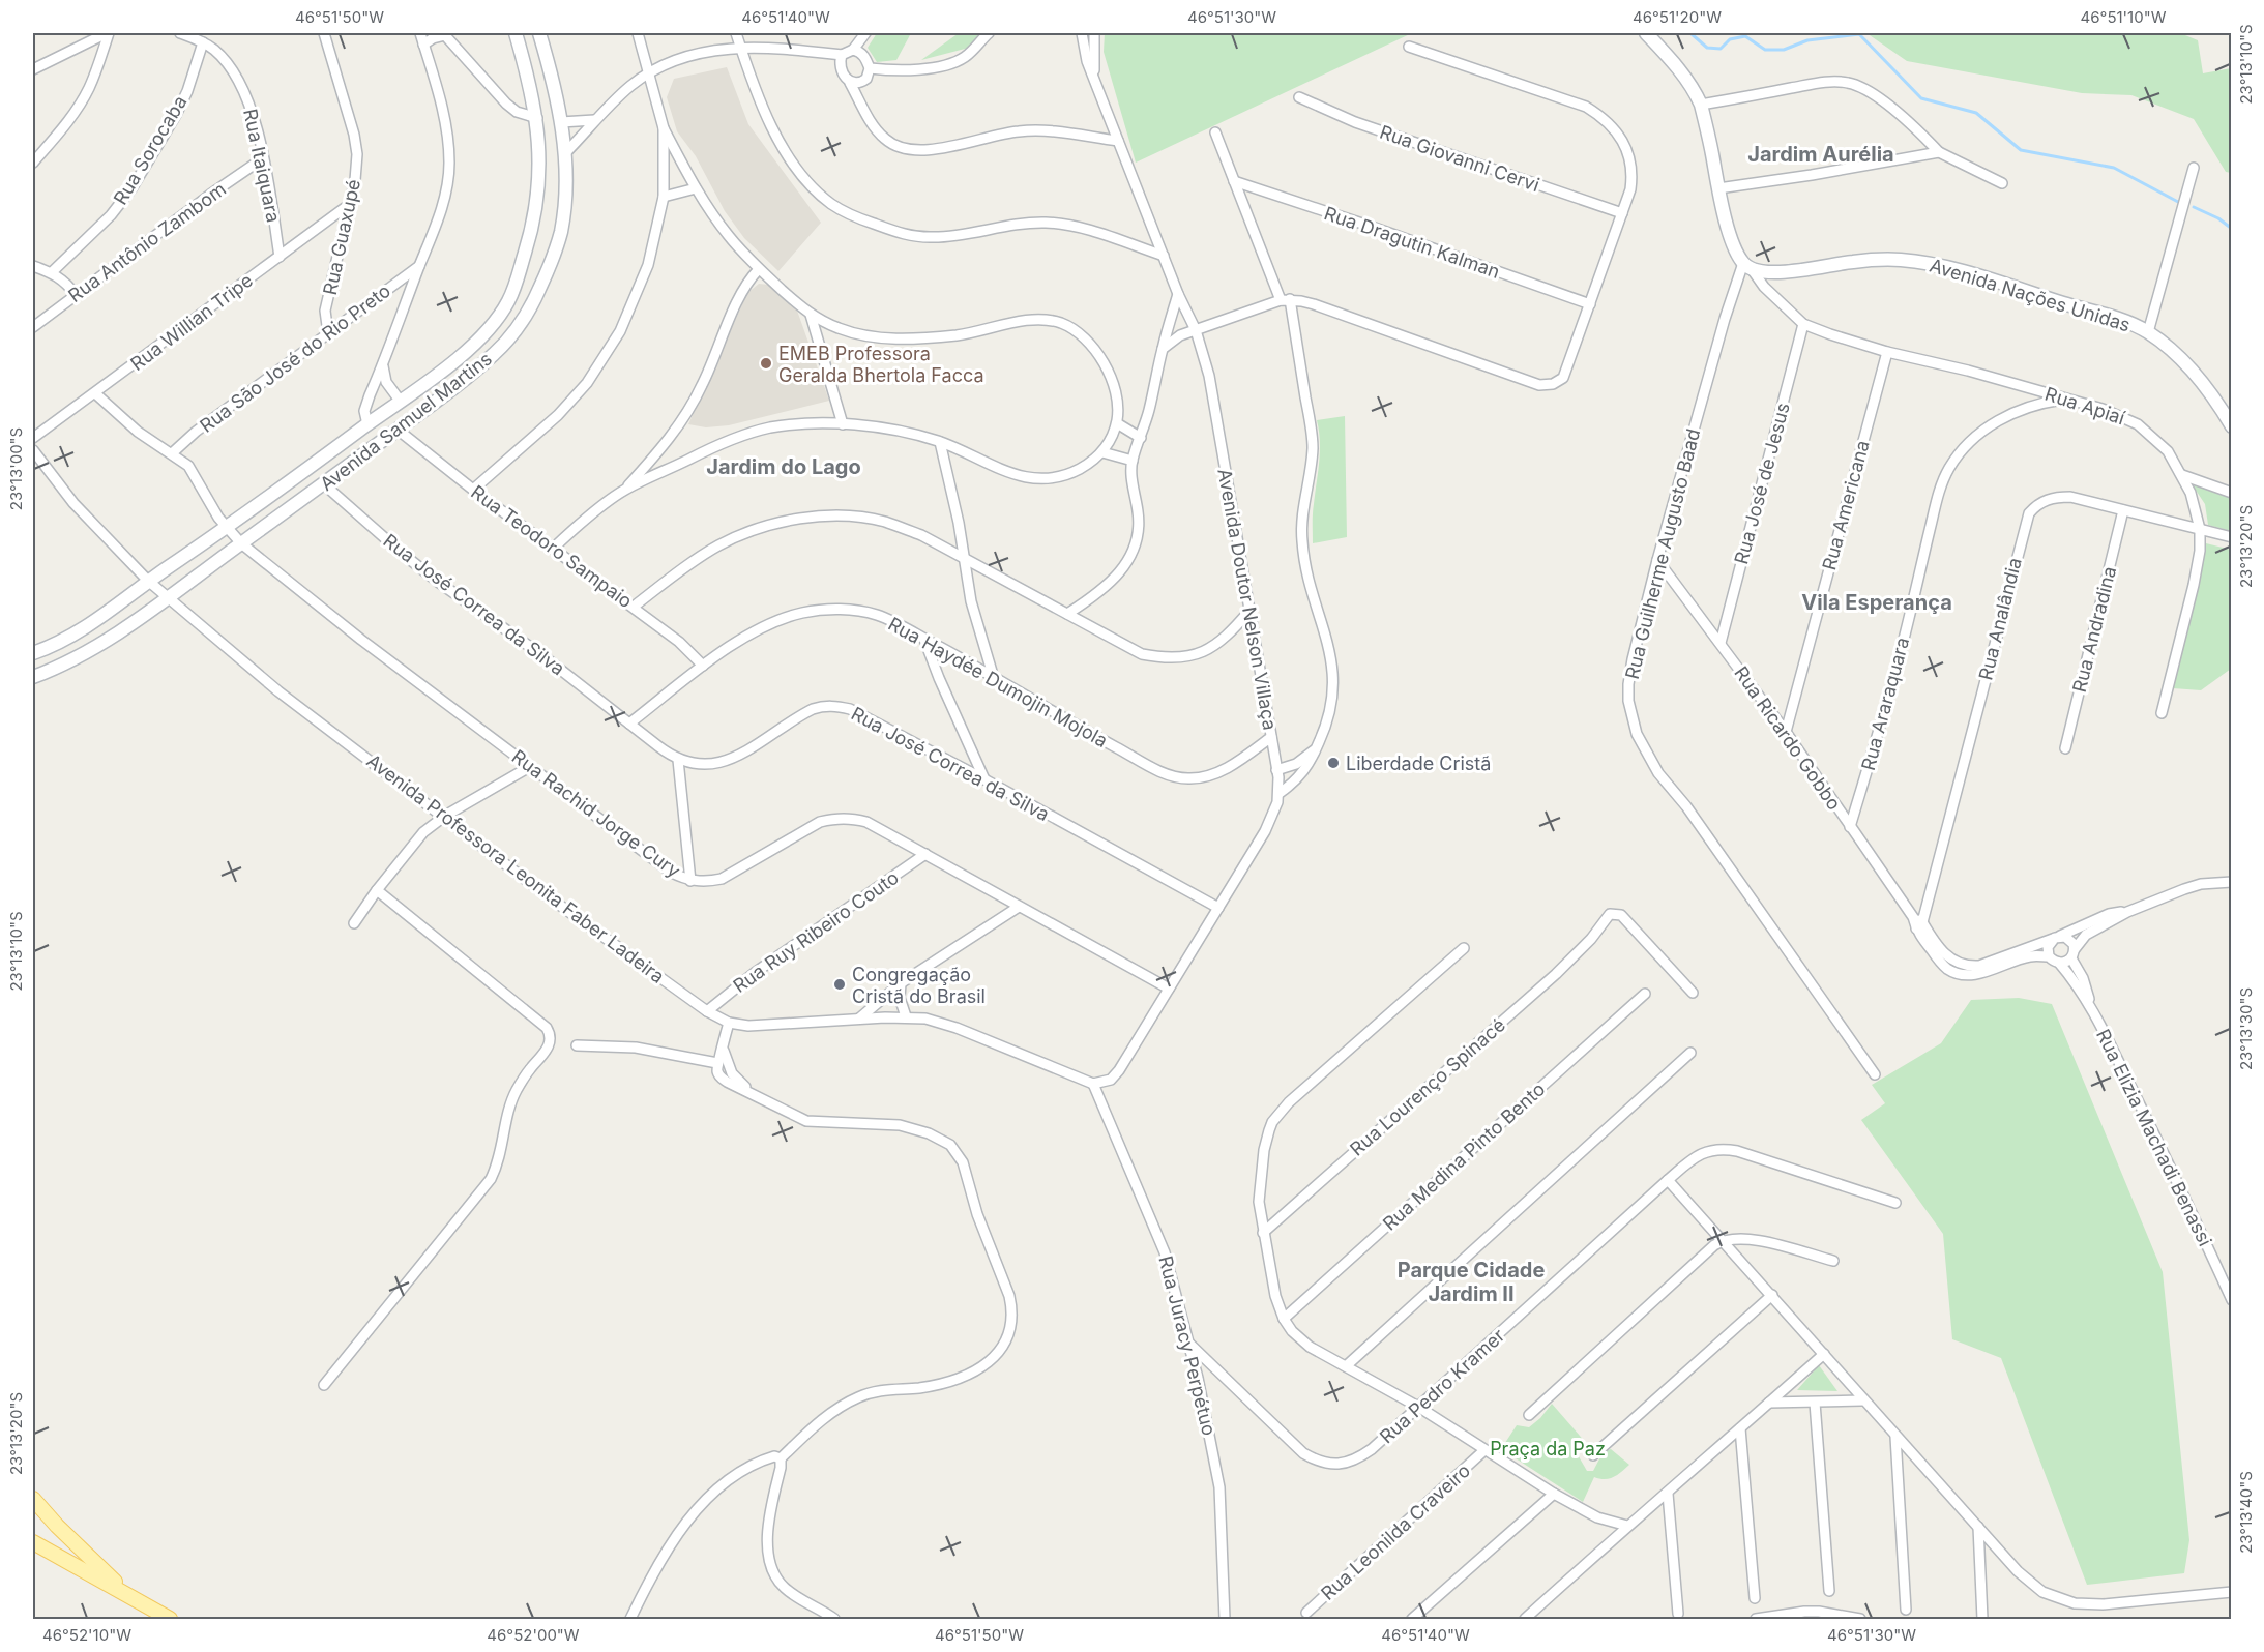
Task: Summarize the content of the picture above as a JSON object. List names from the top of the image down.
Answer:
{
  "streets": {
    "main road": ["Avenida Nações Unidas", "Avenida Samuel Martins"],
    "street": [
      "Rua Sorocaba",
      "Rua Giovanni Cervi",
      "Rua Itaiquara",
      "Rua Guaxupé",
      "Rua Antônio Zambom",
      "Rua Dragutin Kalman",
      "Rua Willian Tripe",
      "Rua São José do Rio Preto",
      "Rua Apiaí",
      "Rua José de Jesus",
      "Rua Americana",
      "Rua Teodoro Sampaio",
      "Rua Guilherme Augusto Baad",
      "Avenida Doutor Nelson Villaça",
      "Rua José Correa da Silva",
      "Rua Analândia",
      "Rua Andradina",
      "Rua Haydée Dumojin Mojola",
      "Rua Araraquara",
      "Rua Ricardo Gobbo",
      "Rua Rachid Jorge Cury",
      "Avenida Professora Leonita Faber Ladeira",
      "Rua Ruy Ribeiro Couto",
      "Rua Lourenço Spinacé",
      "Rua Elizia Machadi Benassi",
      "Rua Medina Pinto Bento",
      "Rua Juracy Perpétuo",
      "Rua Pedro Kramer",
      "Rua Leonilda Craveiro"
    ]
  },
  "crossings": [
    ["Rua Sorocaba", "Rua Itaiquara"],
    ["Rua Itaiquara", "Rua Antônio Zambom"],
    ["Rua Itaiquara", "Rua Willian Tripe"],
    ["Rua Guaxupé", "Rua Willian Tripe"],
    ["Rua Guaxupé", "Rua São José do Rio Preto"],
    ["Avenida Nações Unidas", "Rua Apiaí"],
    ["Avenida Nações Unidas", "Rua Guilherme Augusto Baad"],
    ["Rua Willian Tripe", "Rua Rachid Jorge Cury"],
    ["Rua São José do Rio Preto", "Rua Rachid Jorge Cury"],
    ["Rua Apiaí", "Rua José de Jesus"],
    ["Rua Apiaí", "Rua Americana"],
    ["Rua Apiaí", "Rua Guilherme Augusto Baad"],
    ["Rua Apiaí", "Rua Analândia"],
    ["Rua Apiaí", "Rua Araraquara"],
    ["Avenida Samuel Martins", "Rua Teodoro Sampaio"],
    ["Avenida Samuel Martins", "Rua José Correa da Silva"],
    ["Avenida Samuel Martins", "Rua Rachid Jorge Cury"],
    ["Avenida Samuel Martins", "Avenida Professora Leonita Faber Ladeira"],
    ["Rua José de Jesus", "Rua Ricardo Gobbo"],
    ["Rua Americana", "Rua Ricardo Gobbo"],
    ["Rua Teodoro Sampaio", "Rua Haydée Dumojin Mojola"],
    ["Rua Guilherme Augusto Baad", "Rua Ricardo Gobbo"],
    ["Avenida Doutor Nelson Villaça", "Rua José Correa da Silva"],
    ["Avenida Doutor Nelson Villaça", "Rua Haydée Dumojin Mojola"],
    ["Avenida Doutor Nelson Villaça", "Rua Rachid Jorge Cury"],
    ["Avenida Doutor Nelson Villaça", "Avenida Professora Leonita Faber Ladeira"],
    ["Avenida Doutor Nelson Villaça", "Rua Juracy Perpétuo"],
    ["Rua José Correa da Silva", "Rua Haydée Dumojin Mojola"],
    ["Rua Analândia", "Rua Andradina"],
    ["Rua Analândia", "Rua Ricardo Gobbo"],
    ["Rua Araraquara", "Rua Ricardo Gobbo"],
    ["Rua Rachid Jorge Cury", "Rua Ruy Ribeiro Couto"],
    ["Avenida Professora Leonita Faber Ladeira", "Rua Ruy Ribeiro Couto"],
    ["Avenida Professora Leonita Faber Ladeira", "Rua Juracy Perpétuo"],
    ["Rua Juracy Perpétuo", "Rua Pedro Kramer"]
  ],
  "districts": [
    "Jardim Aurélia",
    "Jardim do Lago",
    "Vila Esperança",
    "Parque Cidade Jardim II"
  ],
  "parks": ["Praça da Paz"],
  "places": ["EMEB Professora Geralda Bhertola Facca", "Liberdade Cristã", "Congregação Cristã do Brasil"],
  "coordinates": [
    "46°51'50\"W",
    "46°51'40\"W",
    "46°51'30\"W",
    "46°51'20\"W",
    "46°51'10\"W",
    "23°13'10\"S",
    "23°13'00\"S",
    "23°13'20\"S",
    "23°13'30\"S",
    "23°13'40\"S",
    "46°52'10\"W",
    "46°52'00\"W"
  ]
}
